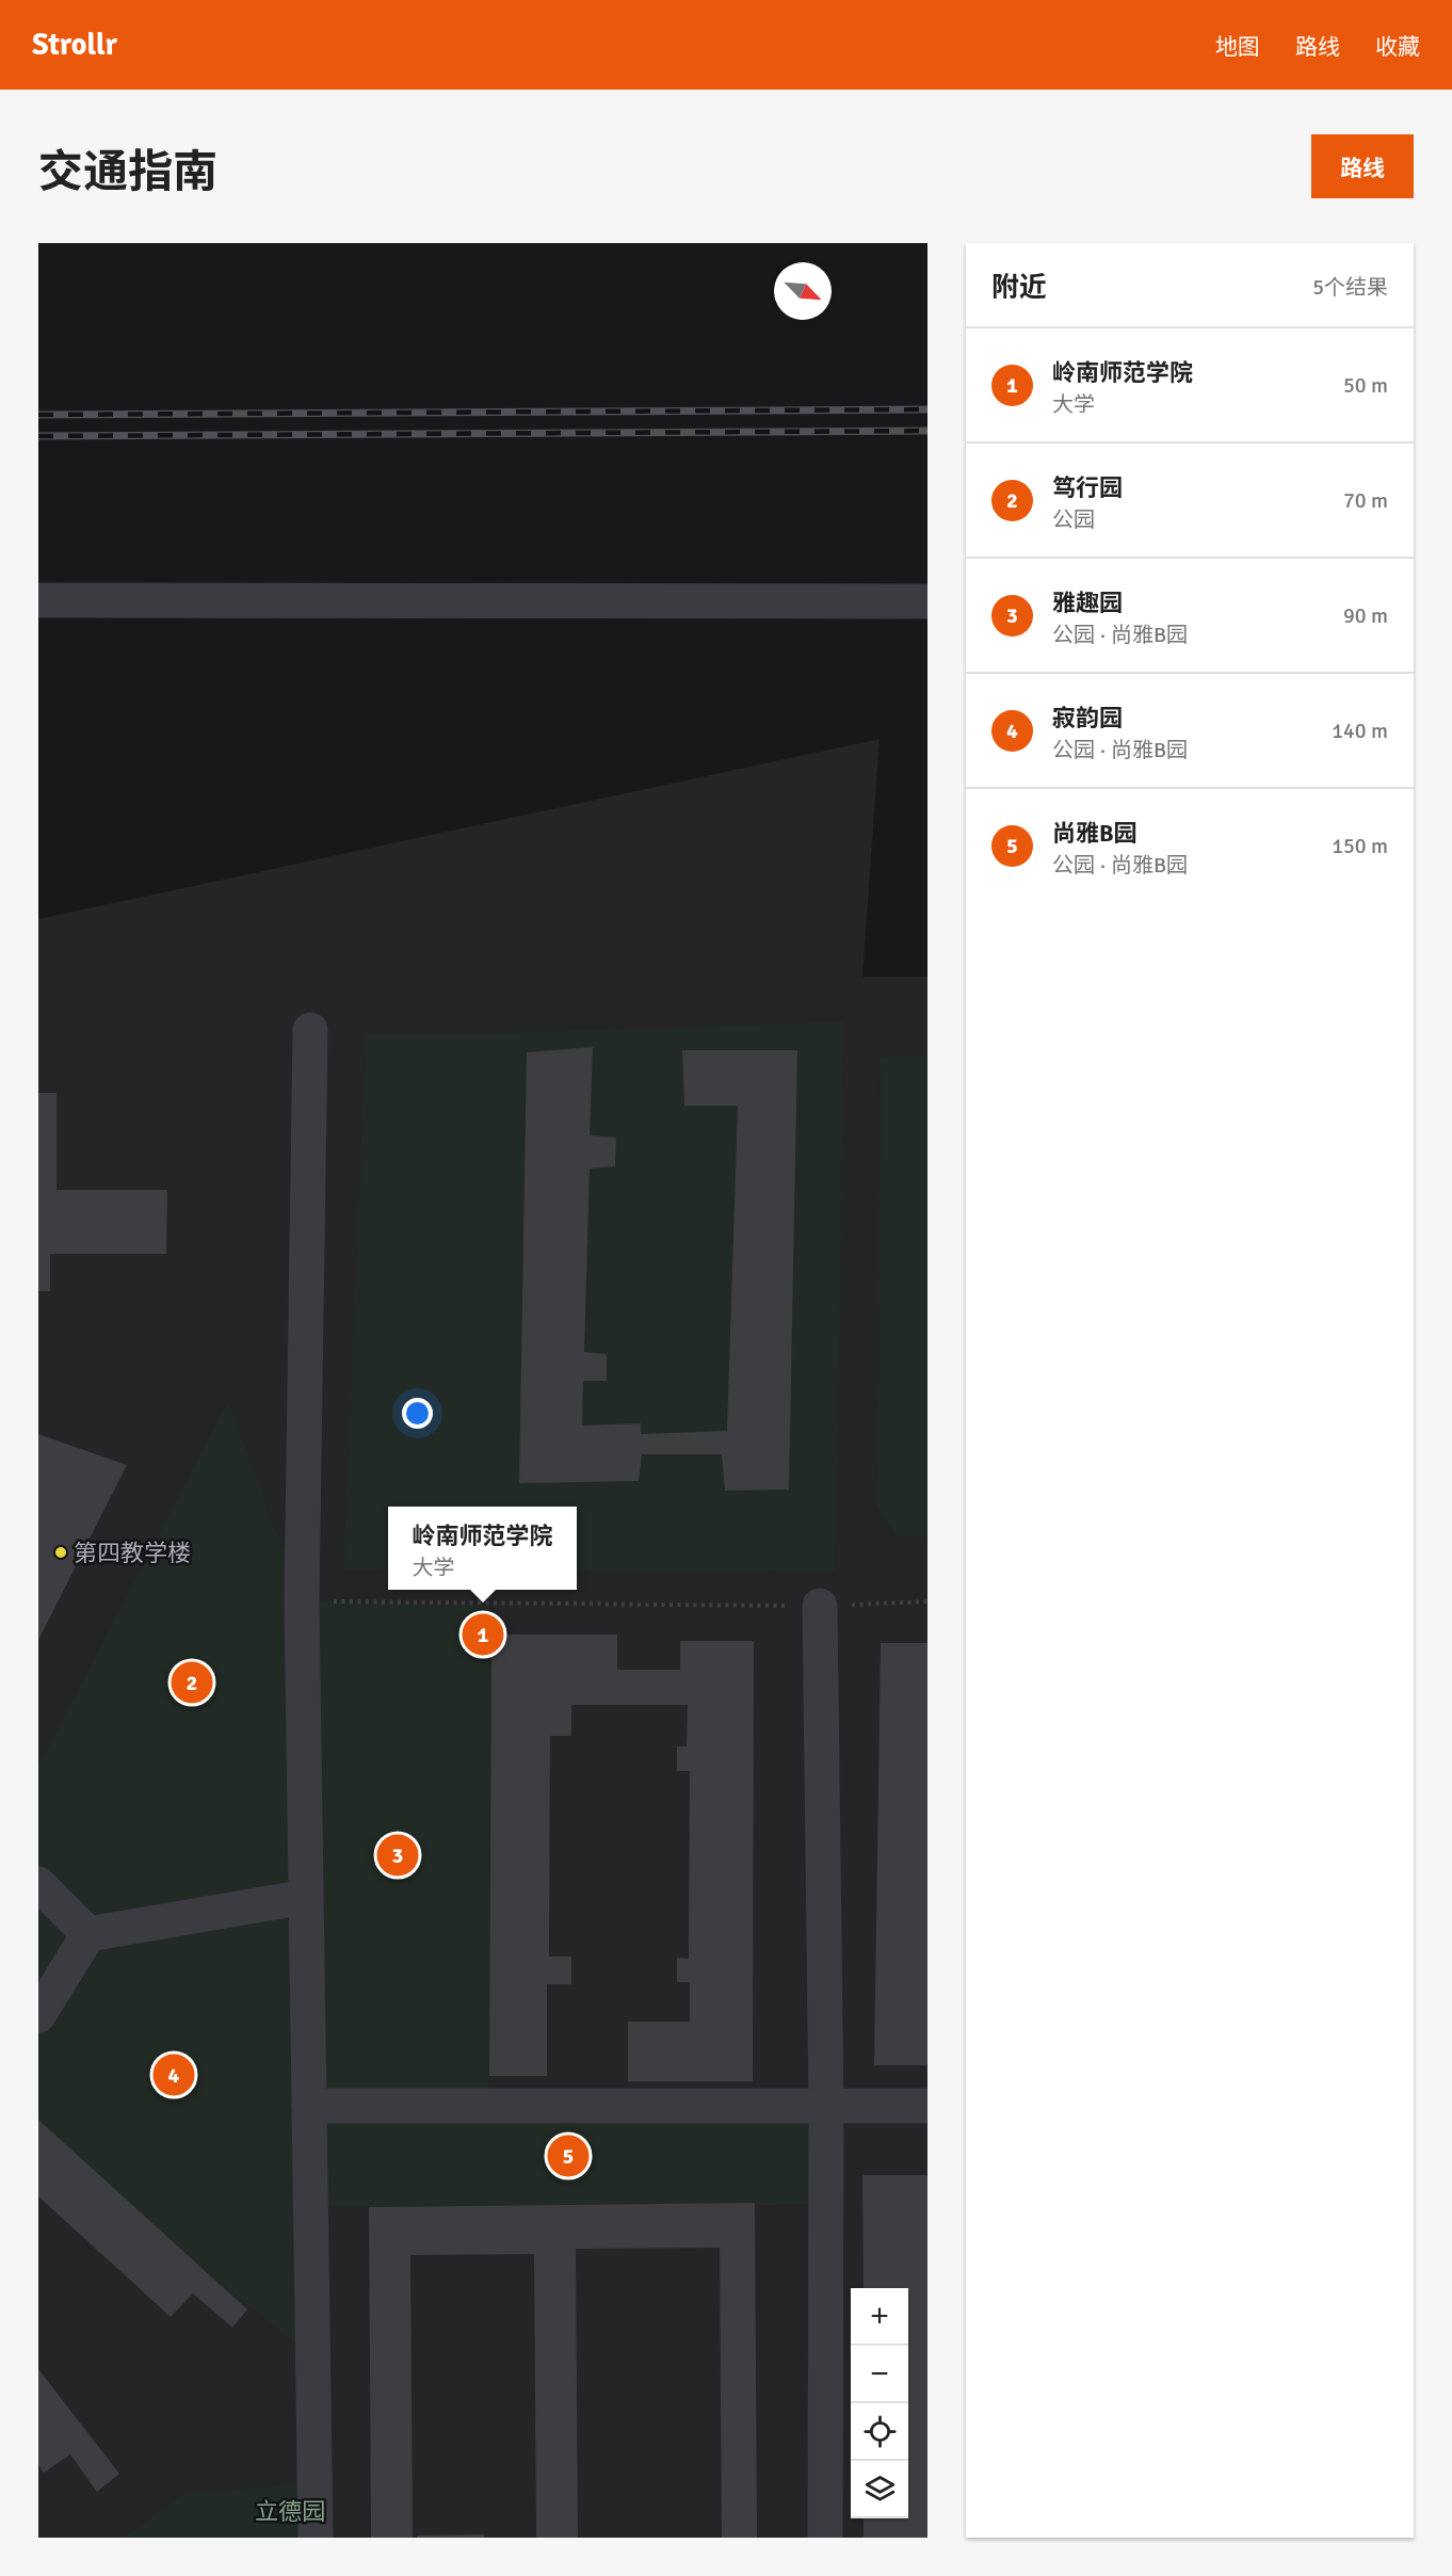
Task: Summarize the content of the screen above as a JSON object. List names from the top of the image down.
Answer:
{
  "parks": ["立德园"],
  "places": ["第四教学楼"],
  "north": "bottom right",
  "page": {
    "header": "Strollr",
    "nav": ["地图", "路线", "收藏"],
    "title": "交通指南",
    "buttons": "路线",
    "heading": ["附近", "5个结果"],
    "list": [
      {
        "mark": "1",
        "name": "岭南师范学院",
        "note": "大学",
        "value": "50 m"
      },
      {
        "mark": "2",
        "name": "笃行园",
        "note": "公园",
        "value": "70 m"
      },
      {
        "mark": "3",
        "name": "雅趣园",
        "note": "公园 · 尚雅B园",
        "value": "90 m"
      },
      {
        "mark": "4",
        "name": "寂韵园",
        "note": "公园 · 尚雅B园",
        "value": "140 m"
      },
      {
        "mark": "5",
        "name": "尚雅B园",
        "note": "公园 · 尚雅B园",
        "value": "150 m"
      }
    ],
    "popup": ["岭南师范学院", "大学"],
    "pins": [
      "1",
      "2",
      "3",
      "4",
      "5"
    ],
    "map_buttons": ["+", "−"]
  }
}
